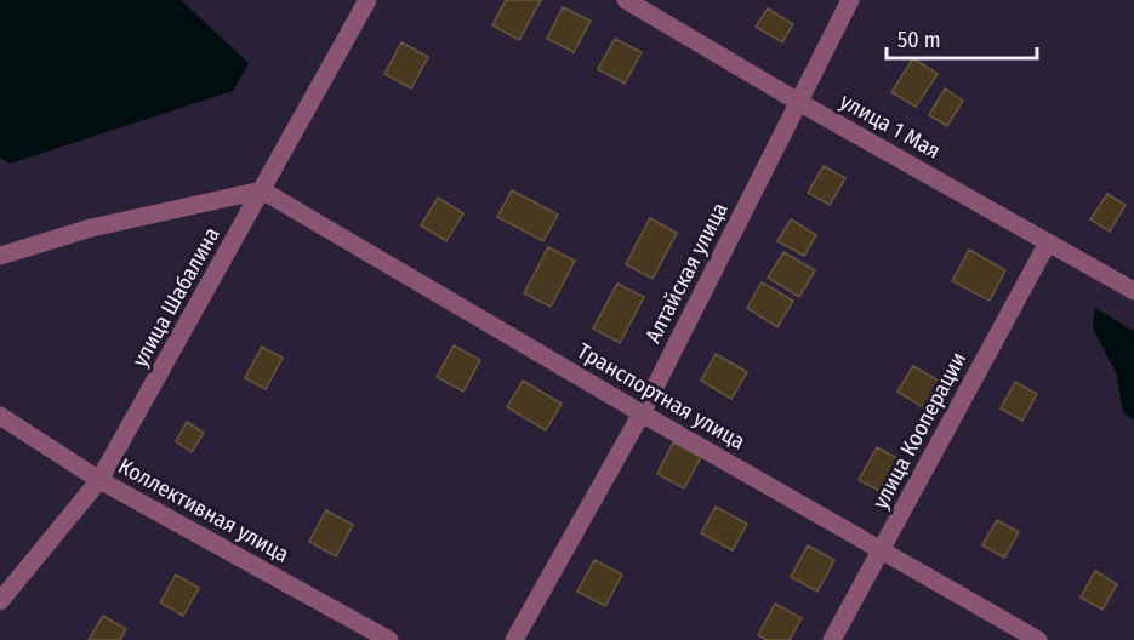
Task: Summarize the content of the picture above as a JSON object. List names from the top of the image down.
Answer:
{
  "streets": {
    "street": [
      "улица 1 Мая",
      "Алтайская улица",
      "улица Шабалина",
      "Транспортная улица",
      "улица Кооперации",
      "Коллективная улица"
    ]
  },
  "crossings": [
    ["улица 1 Мая", "Алтайская улица"],
    ["улица 1 Мая", "улица Кооперации"],
    ["Алтайская улица", "Транспортная улица"],
    ["улица Шабалина", "Транспортная улица"],
    ["улица Шабалина", "Коллективная улица"],
    ["Транспортная улица", "улица Кооперации"]
  ],
  "scale_bar": "50 m"
}
